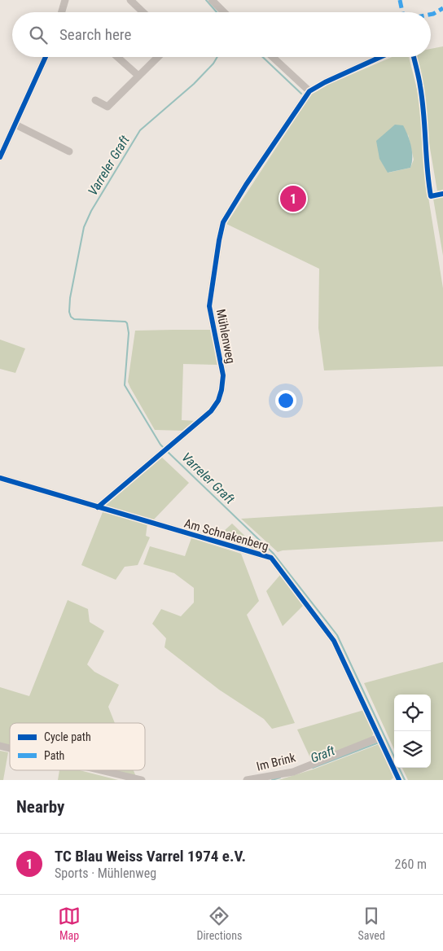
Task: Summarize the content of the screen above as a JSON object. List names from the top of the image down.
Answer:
{
  "streets": {
    "street": ["Mühlenweg", "Am Schnakenberg", "Im Brink"]
  },
  "crossings": [
    ["Mühlenweg", "Am Schnakenberg"],
    ["Am Schnakenberg", "Im Brink"]
  ],
  "water": ["Varreler Graft", "Graft"],
  "legend": ["Cycle path", "Path"],
  "page": {
    "search": "Search here",
    "pins": "1",
    "heading": "Nearby",
    "list": [
      {
        "mark": "1",
        "name": "TC Blau Weiss Varrel 1974 e.V.",
        "note": "Sports · Mühlenweg",
        "value": "260 m"
      }
    ],
    "nav": ["Map", "Directions", "Saved"]
  }
}
